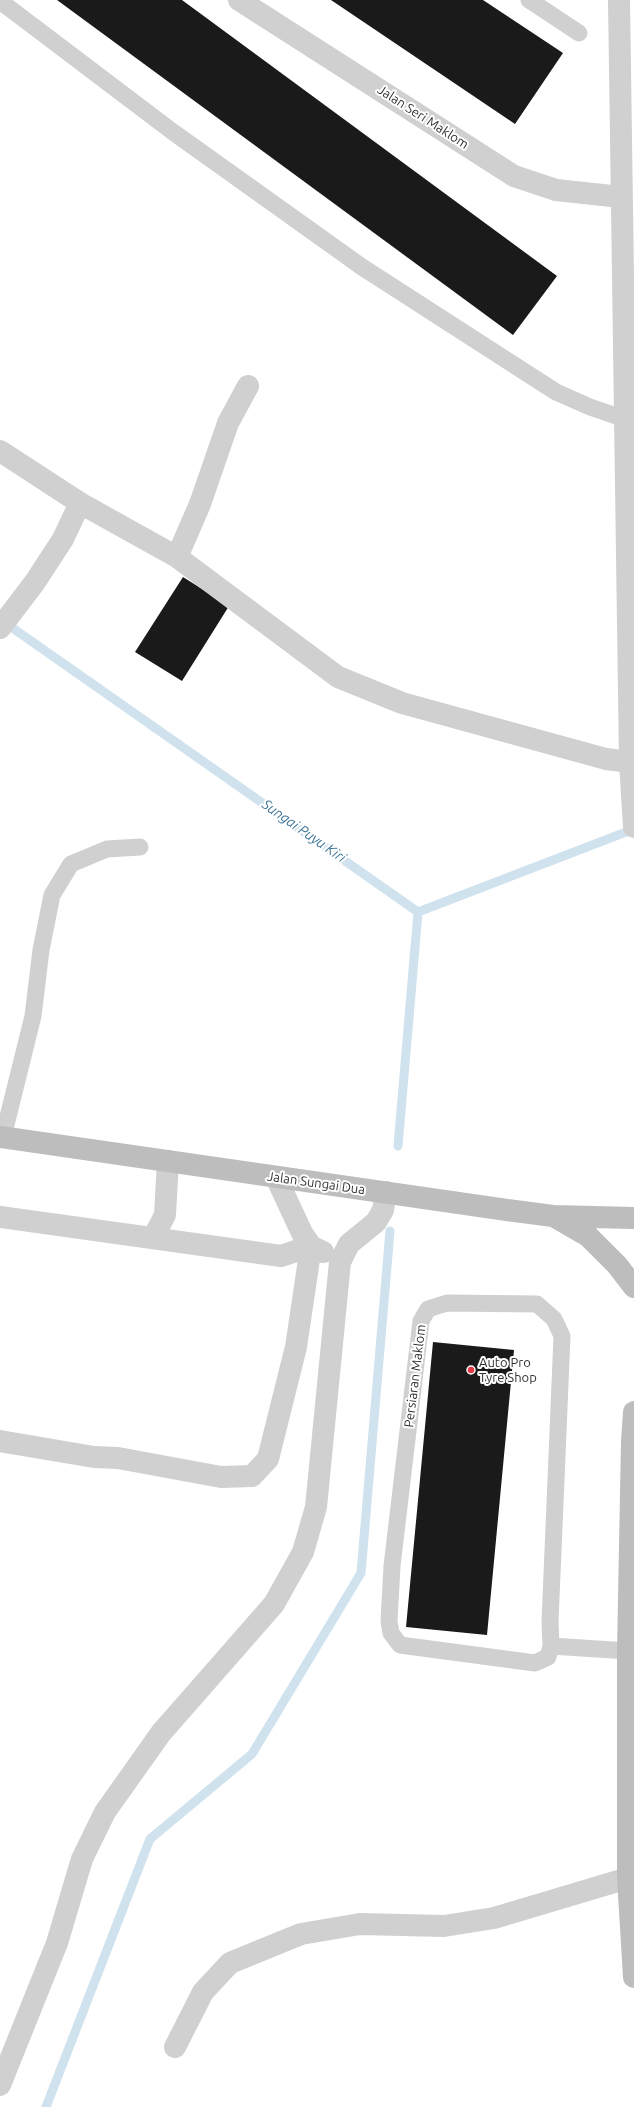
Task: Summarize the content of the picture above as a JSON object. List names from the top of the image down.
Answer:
{
  "streets": {
    "main road": ["Jalan Sungai Dua"],
    "street": ["Jalan Seri Maklom"],
    "lane": ["Persiaran Maklom"]
  },
  "water": ["Sungai Puyu Kiri"],
  "places": ["Auto Pro Tyre Shop"]
}
